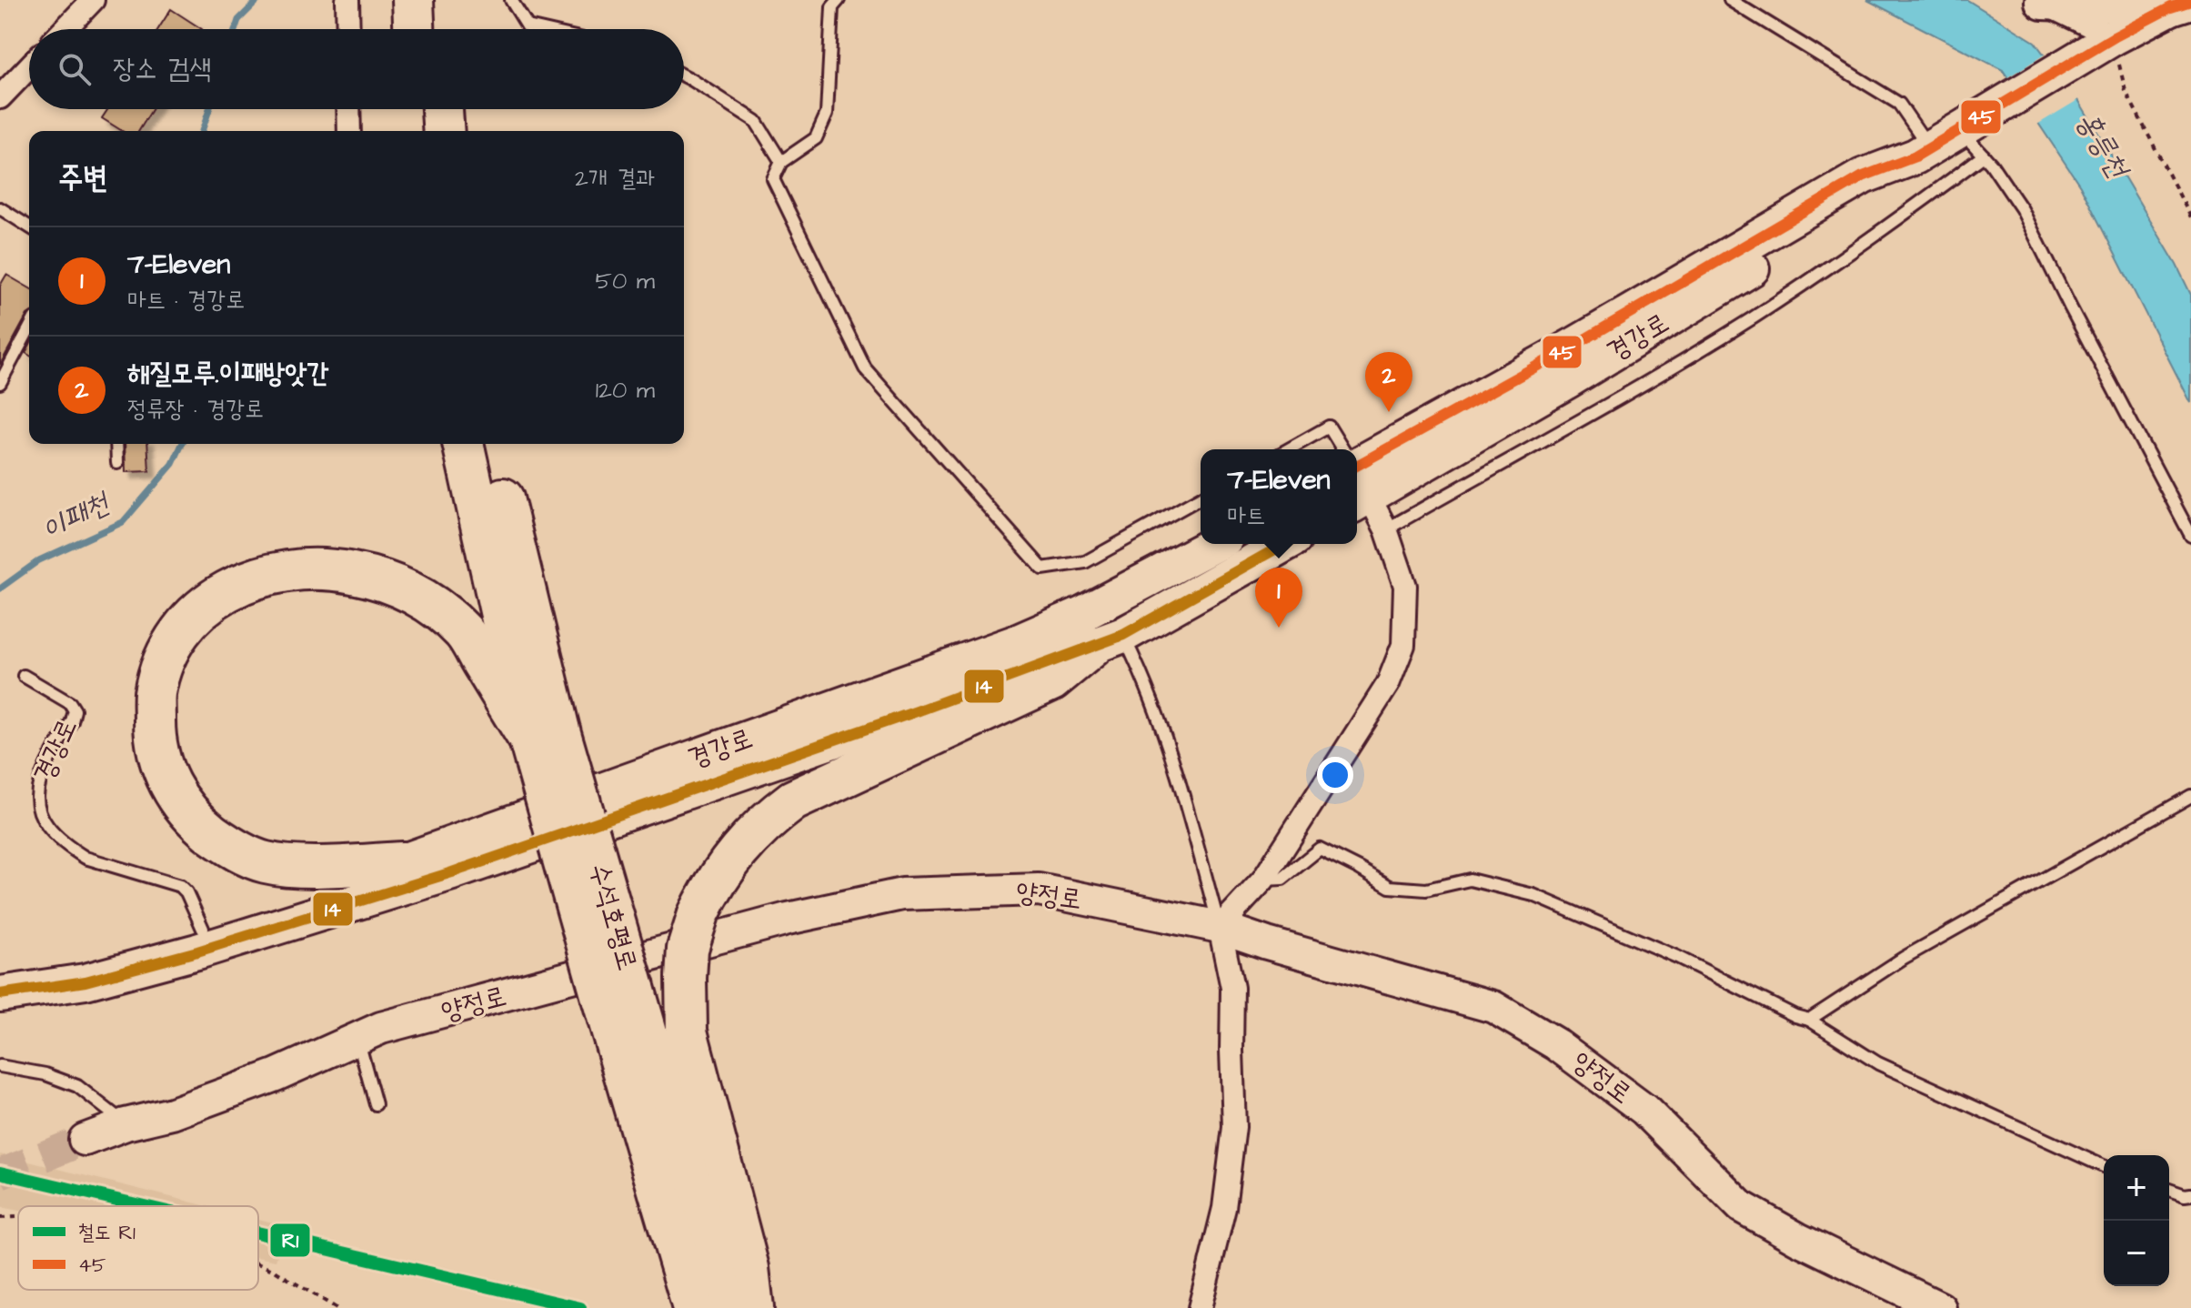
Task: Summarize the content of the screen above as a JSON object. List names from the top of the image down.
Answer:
{
  "streets": {
    "highway": ["수석호평로"],
    "main road": ["경강로", "양정로"]
  },
  "water": ["홍릉천", "이패천"],
  "lines": ["transit line 45", "transit line 14", "rail line R1"],
  "legend": ["철도 R1", "45"],
  "page": {
    "search": "장소 검색",
    "heading": ["주변", "2개 결과"],
    "list": [
      {
        "mark": "1",
        "name": "7-Eleven",
        "note": "마트 · 경강로",
        "value": "50 m"
      },
      {
        "mark": "2",
        "name": "해질모루.이패방앗간",
        "note": "정류장 · 경강로",
        "value": "120 m"
      }
    ],
    "pins": ["2", "1"],
    "popup": ["7-Eleven", "마트"],
    "map_buttons": ["+", "−"]
  }
}
